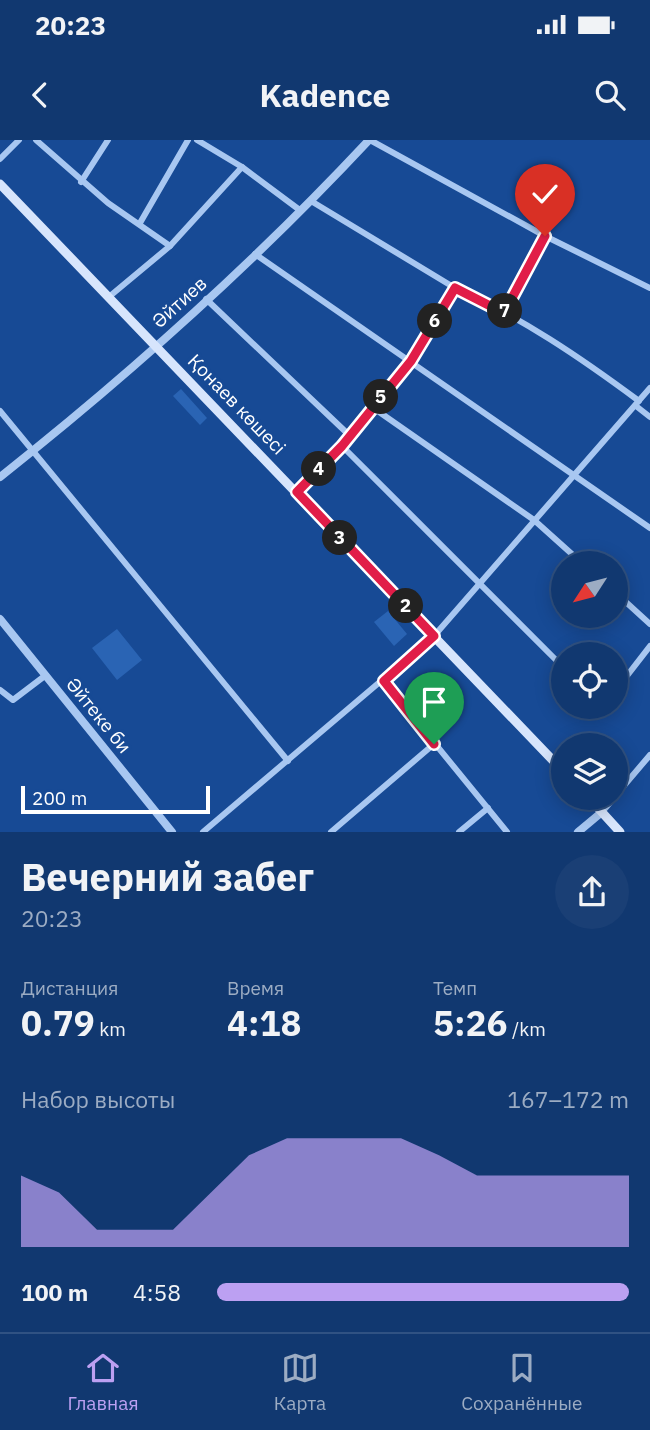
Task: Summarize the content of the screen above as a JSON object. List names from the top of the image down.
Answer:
{
  "streets": {
    "main road": ["Қонаев көшесі"],
    "street": ["Әйтиев", "Әйтеке би"]
  },
  "crossings": [
    ["Әйтиев", "Қонаев көшесі"]
  ],
  "scale_bar": "200 m",
  "north": "bottom left",
  "page": {
    "status": "20:23",
    "header": "Kadence",
    "pins": [
      "7",
      "6",
      "5",
      "4",
      "3",
      "2"
    ],
    "scale": "200 m",
    "heading": ["Вечерний забег", "20:23"],
    "stats": [
      ["Дистанция", "0.79 km"],
      ["Время", "4:18"],
      ["Темп", "5:26 /km"]
    ],
    "chart": ["Набор высоты", "167–172 m"],
    "list": [
      {
        "name": "100 m",
        "note": "4:58"
      }
    ],
    "tabs": ["Главная", "Карта", "Сохранённые"]
  }
}
